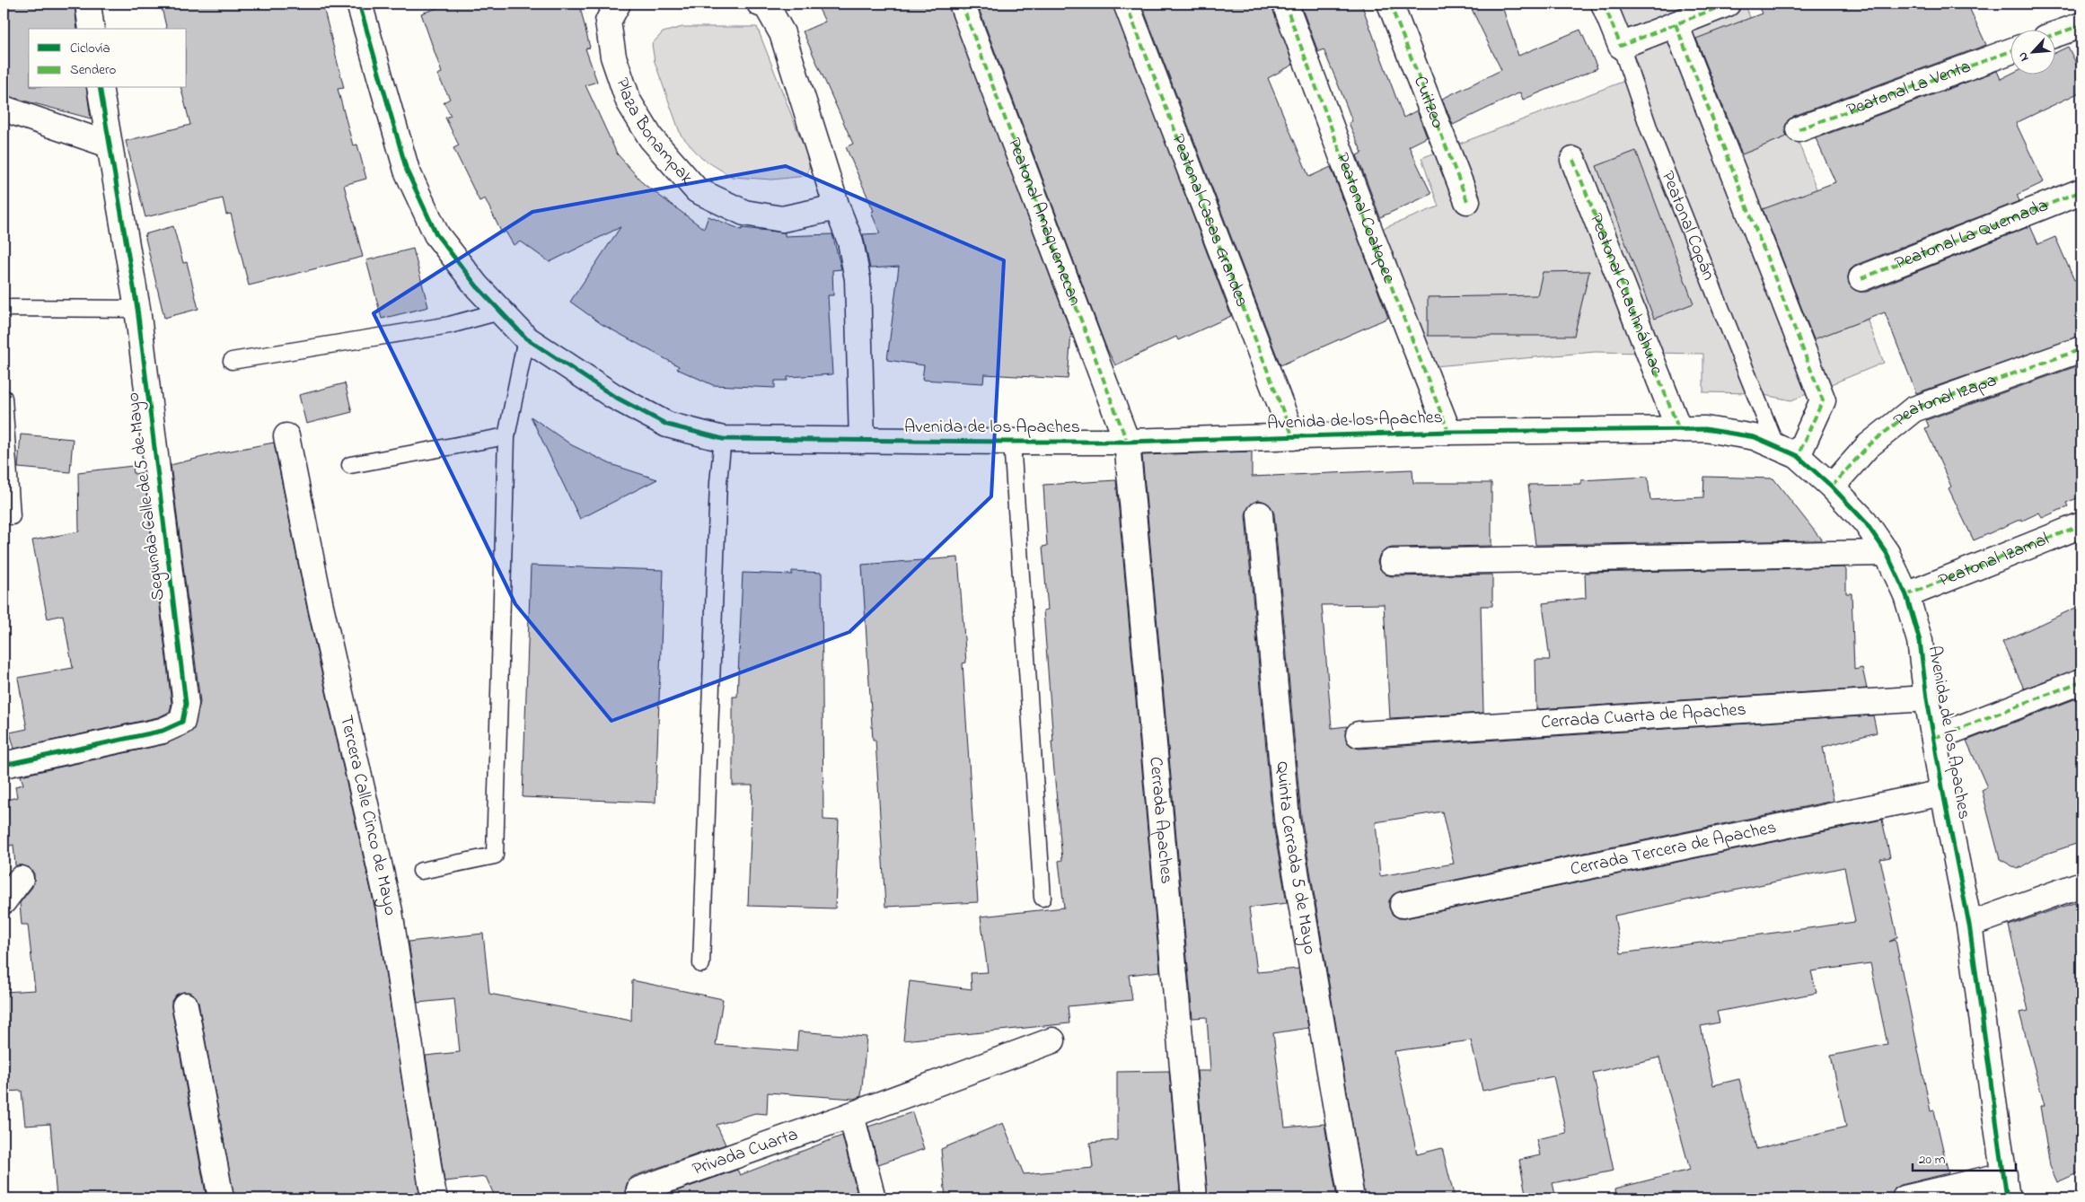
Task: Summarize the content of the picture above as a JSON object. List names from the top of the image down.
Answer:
{
  "streets": {
    "street": [
      "Peatonal La Venta",
      "Cuitzeo",
      "Plaza Bonampak",
      "Peatonal Coatepec",
      "Peatonal Casas Grandes",
      "Peatonal Amaquemecan",
      "Peatonal Copán",
      "Peatonal La Quemada",
      "Peatonal Cuauhnáhuac",
      "Peatonal Izapa",
      "Avenida de los Apaches",
      "Segunda Calle de 5 de Mayo",
      "Peatonal Izamal",
      "Cerrada Cuarta de Apaches",
      "Tercera Calle Cinco de Mayo",
      "Cerrada Apaches",
      "Cerrada Tercera de Apaches",
      "Quinta Cerrada 5 de Mayo",
      "Privada Cuarta"
    ]
  },
  "crossings": [
    ["Peatonal Coatepec", "Avenida de los Apaches"],
    ["Peatonal Casas Grandes", "Avenida de los Apaches"],
    ["Peatonal Amaquemecan", "Avenida de los Apaches"],
    ["Peatonal Amaquemecan", "Cerrada Apaches"],
    ["Peatonal Copán", "Avenida de los Apaches"],
    ["Peatonal Cuauhnáhuac", "Avenida de los Apaches"],
    ["Peatonal Izapa", "Avenida de los Apaches"],
    ["Avenida de los Apaches", "Peatonal Izamal"],
    ["Avenida de los Apaches", "Cerrada Cuarta de Apaches"],
    ["Avenida de los Apaches", "Cerrada Apaches"],
    ["Avenida de los Apaches", "Cerrada Tercera de Apaches"]
  ],
  "legend": ["Ciclovía", "Sendero"],
  "scale_bar": "20 m",
  "north": "bottom left"
}
